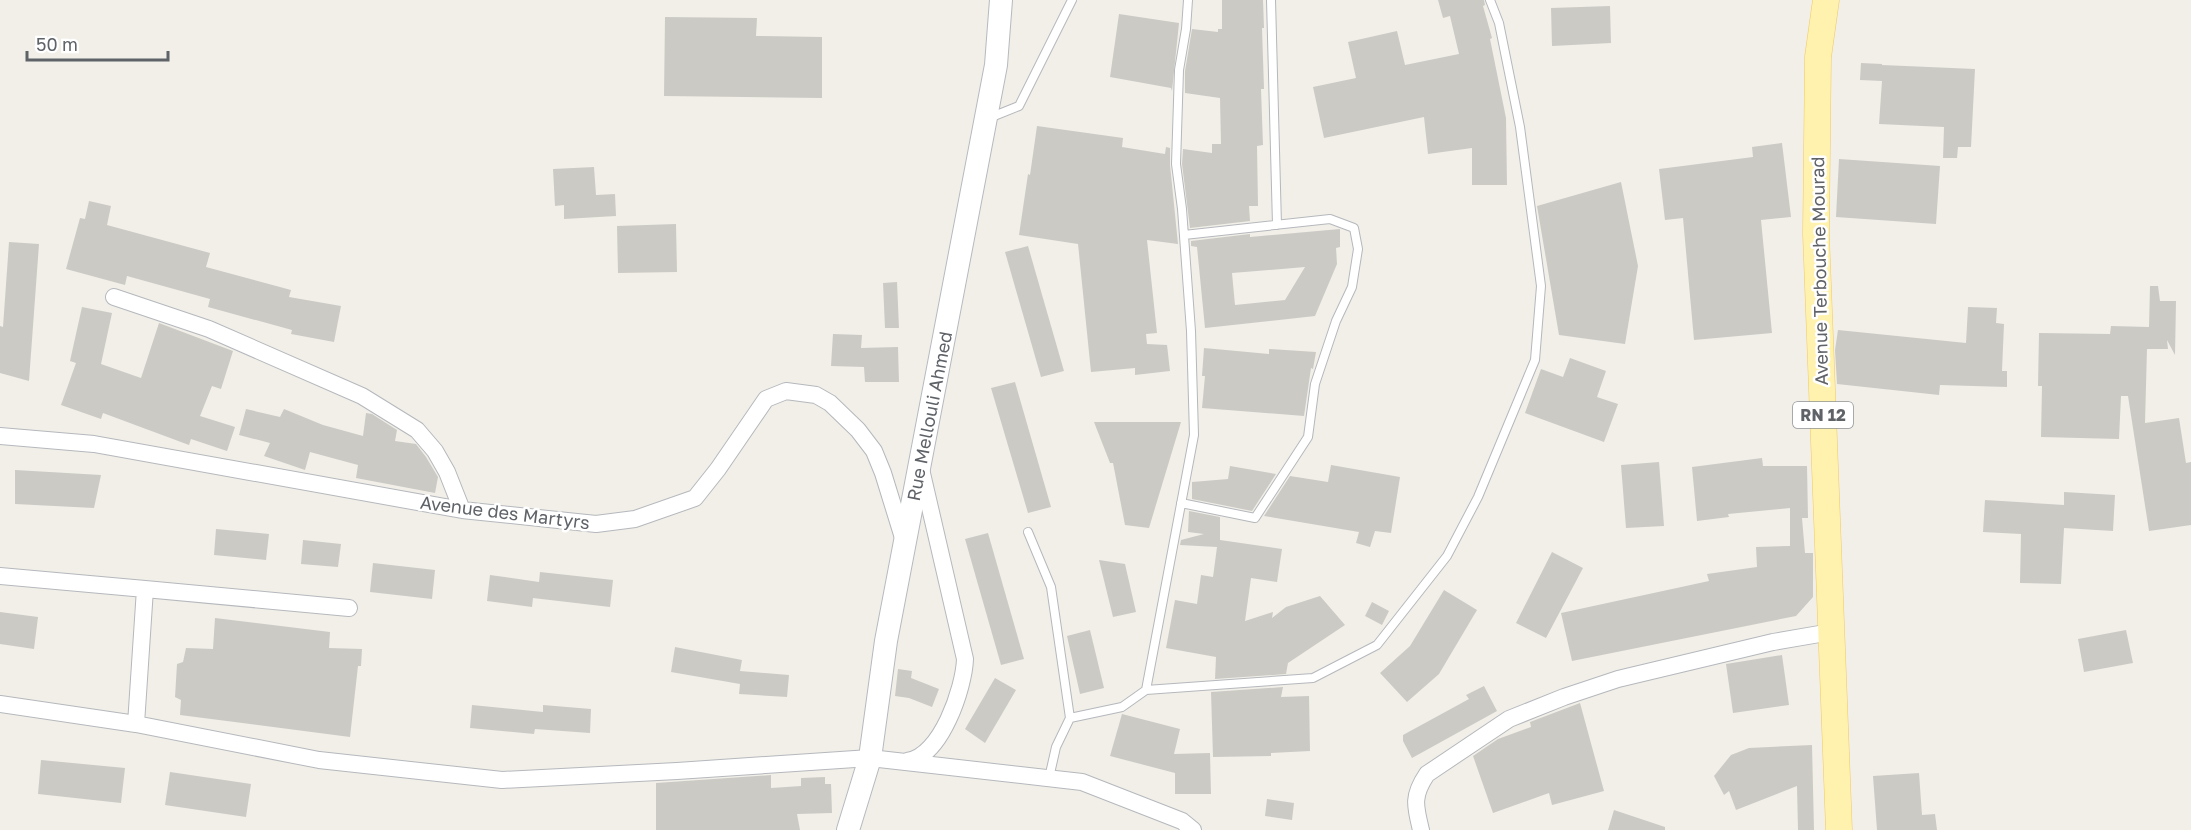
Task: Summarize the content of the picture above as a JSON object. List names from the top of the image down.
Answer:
{
  "streets": {
    "main road": ["Avenue Terbouche Mourad", "RN 12"],
    "street": ["Rue Mellouli Ahmed", "Avenue des Martyrs"]
  },
  "crossings": [
    ["Rue Mellouli Ahmed", "Avenue des Martyrs"]
  ],
  "scale_bar": "50 m"
}
